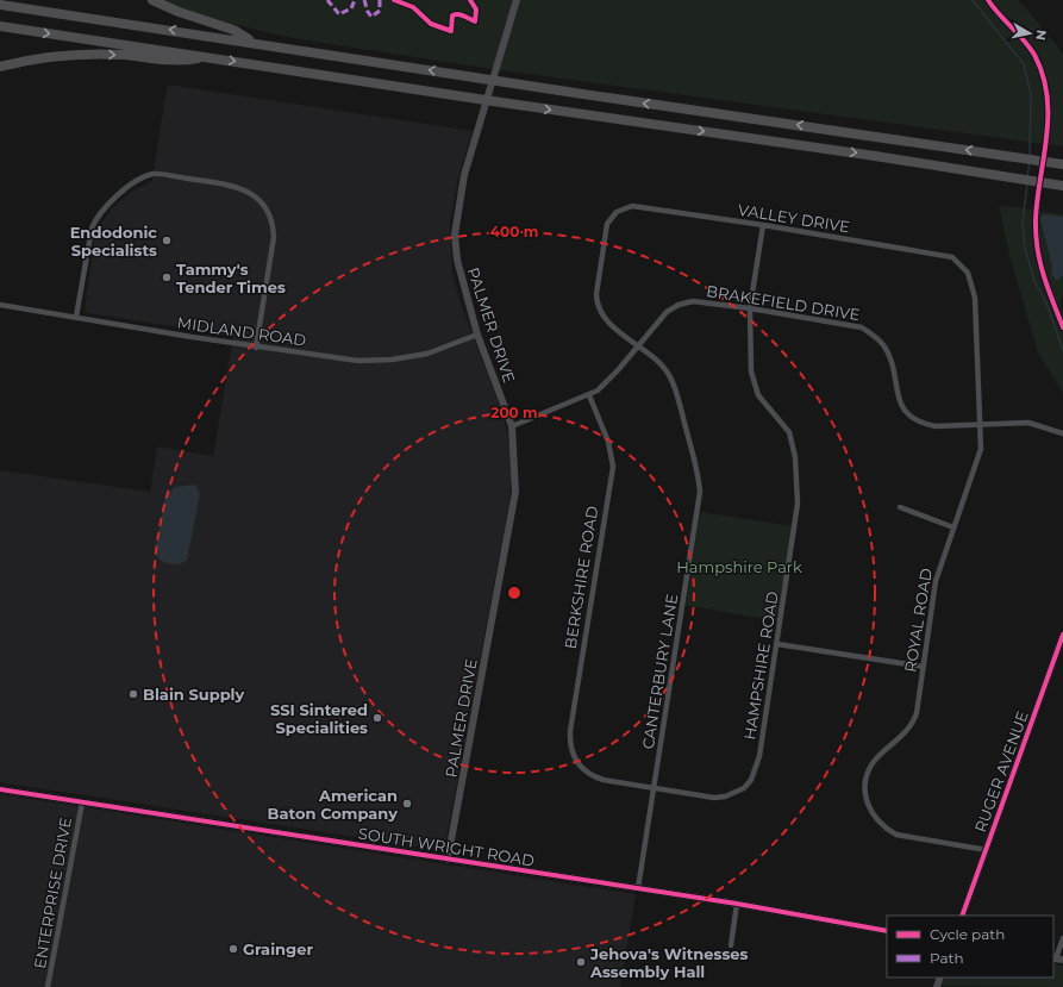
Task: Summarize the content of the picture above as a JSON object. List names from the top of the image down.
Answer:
{
  "streets": {
    "street": [
      "VALLEY DRIVE",
      "BRAKEFIELD DRIVE",
      "PALMER DRIVE",
      "MIDLAND ROAD",
      "BERKSHIRE ROAD",
      "ROYAL ROAD",
      "HAMPSHIRE ROAD",
      "CANTERBURY LANE",
      "RUGER AVENUE",
      "SOUTH WRIGHT ROAD",
      "ENTERPRISE DRIVE"
    ]
  },
  "crossings": [
    ["VALLEY DRIVE", "ROYAL ROAD"],
    ["VALLEY DRIVE", "HAMPSHIRE ROAD"],
    ["VALLEY DRIVE", "CANTERBURY LANE"],
    ["BRAKEFIELD DRIVE", "PALMER DRIVE"],
    ["BRAKEFIELD DRIVE", "BERKSHIRE ROAD"],
    ["BRAKEFIELD DRIVE", "ROYAL ROAD"],
    ["BRAKEFIELD DRIVE", "HAMPSHIRE ROAD"],
    ["BRAKEFIELD DRIVE", "CANTERBURY LANE"],
    ["PALMER DRIVE", "MIDLAND ROAD"],
    ["PALMER DRIVE", "SOUTH WRIGHT ROAD"],
    ["BERKSHIRE ROAD", "HAMPSHIRE ROAD"],
    ["BERKSHIRE ROAD", "CANTERBURY LANE"],
    ["ROYAL ROAD", "RUGER AVENUE"],
    ["HAMPSHIRE ROAD", "CANTERBURY LANE"],
    ["CANTERBURY LANE", "SOUTH WRIGHT ROAD"],
    ["SOUTH WRIGHT ROAD", "ENTERPRISE DRIVE"]
  ],
  "parks": ["Hampshire Park"],
  "places": [
    "Endodonic Specialists",
    "Tammy's Tender Times",
    "Blain Supply",
    "SSI Sintered Specialities",
    "American Baton Company",
    "Grainger",
    "Jehova's Witnesses Assembly Hall"
  ],
  "legend": ["Cycle path", "Path"],
  "north": "right",
  "rings": ["400 m", "200 m"]
}
